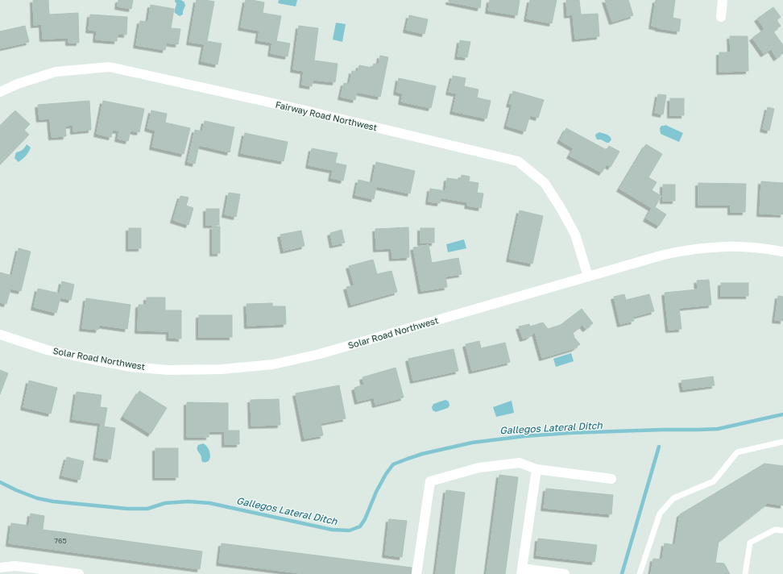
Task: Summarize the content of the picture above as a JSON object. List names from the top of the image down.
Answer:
{
  "streets": {
    "street": ["Fairway Road Northwest", "Solar Road Northwest"]
  },
  "crossings": [
    ["Fairway Road Northwest", "Solar Road Northwest"]
  ],
  "water": ["Gallegos Lateral Ditch"],
  "house_numbers": ["765"]
}
